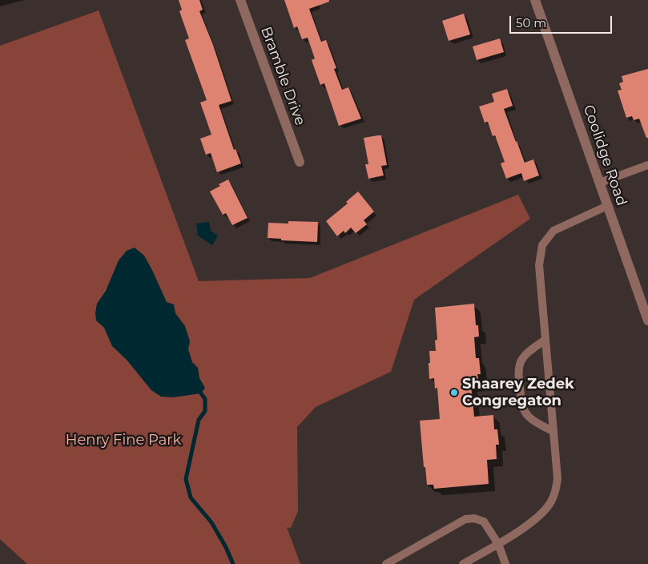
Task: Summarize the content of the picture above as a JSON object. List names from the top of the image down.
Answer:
{
  "streets": {
    "street": ["Bramble Drive", "Coolidge Road"]
  },
  "parks": ["Henry Fine Park"],
  "places": ["Shaarey Zedek Congregaton"],
  "scale_bar": "50 m"
}
